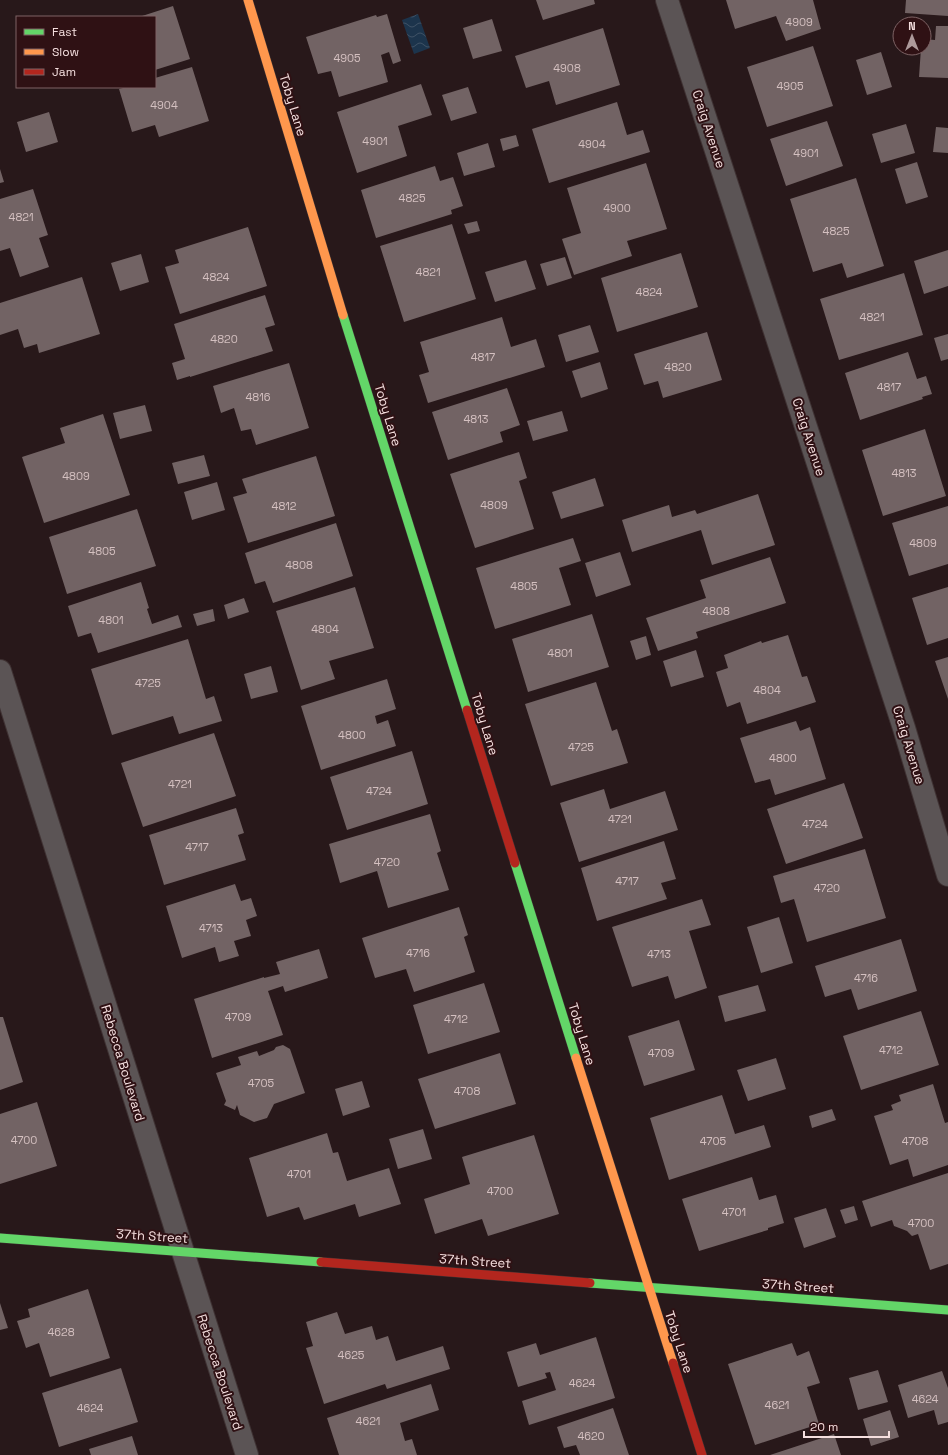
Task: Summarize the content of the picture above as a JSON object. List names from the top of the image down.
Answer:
{
  "streets": {
    "street": [
      "Toby Lane",
      "Craig Avenue",
      "Rebecca Boulevard",
      "37th Street"
    ]
  },
  "crossings": [
    ["Toby Lane", "37th Street"],
    ["Rebecca Boulevard", "37th Street"]
  ],
  "house_numbers": [
    "4909",
    "4905",
    "4908",
    "4905",
    "4904",
    "4901",
    "4904",
    "4901",
    "4825",
    "4900",
    "4821",
    "4825",
    "4821",
    "4824",
    "4824",
    "4821",
    "4820",
    "4817",
    "4820",
    "4817",
    "4816",
    "4813",
    "4813",
    "4809",
    "4809",
    "4812",
    "4809",
    "4805",
    "4808",
    "4805",
    "4808",
    "4801",
    "4804",
    "4801",
    "4725",
    "4804",
    "4800",
    "4725",
    "4800",
    "4721",
    "4724",
    "4721",
    "4724",
    "4717",
    "4720",
    "4717",
    "4720",
    "4713",
    "4716",
    "4713",
    "4716",
    "4709",
    "4712",
    "4712",
    "4709",
    "4705",
    "4708",
    "4700",
    "4705",
    "4708",
    "4701",
    "4700",
    "4701",
    "4700",
    "4628",
    "4625",
    "4624",
    "4624",
    "4621",
    "4624",
    "4621",
    "4620"
  ],
  "legend": ["Fast", "Slow", "Jam"],
  "scale_bar": "20 m",
  "north": "top"
}
